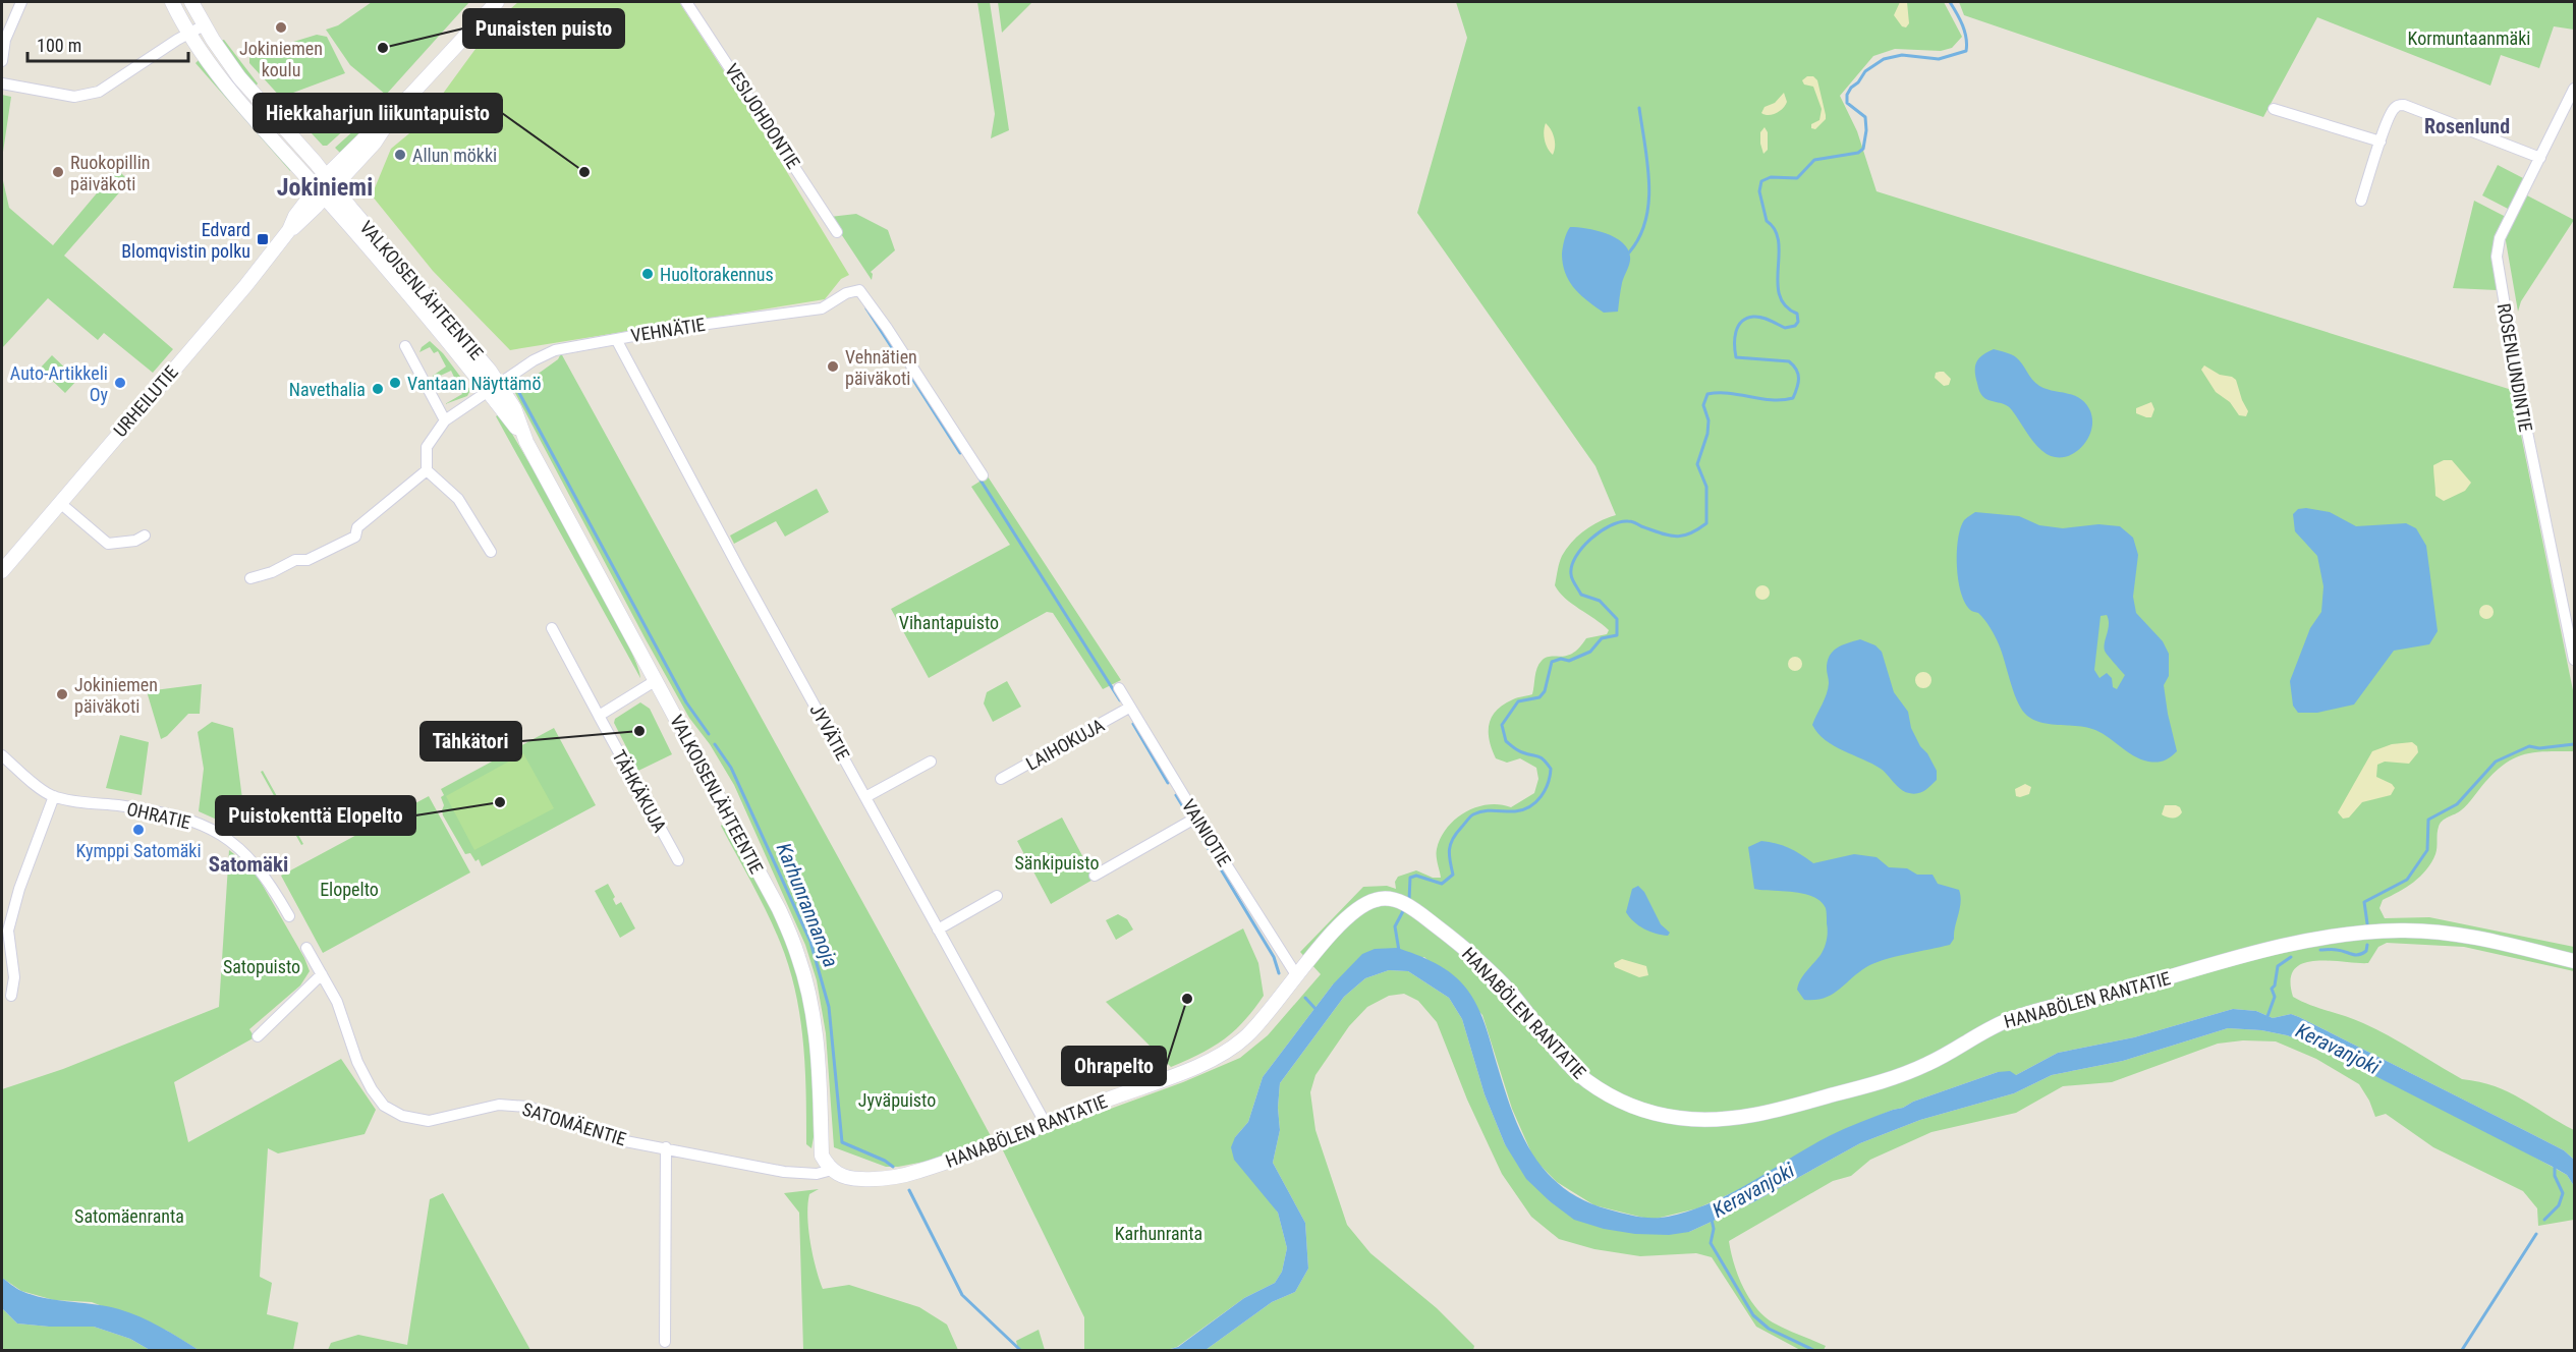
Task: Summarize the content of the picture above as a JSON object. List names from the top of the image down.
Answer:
{
  "streets": {
    "street": [
      "VESIJOHDONTIE",
      "VALKOISENLÄHTEENTIE",
      "VEHNÄTIE",
      "ROSENLUNDINTIE",
      "URHEILUTIE",
      "JYVÄTIE",
      "LAIHOKUJA",
      "TÄHKÄKUJA",
      "OHRATIE",
      "VAINIOTIE",
      "HANABÖLEN RANTATIE",
      "SATOMÄENTIE"
    ]
  },
  "crossings": [
    ["VALKOISENLÄHTEENTIE", "VEHNÄTIE"],
    ["VALKOISENLÄHTEENTIE", "URHEILUTIE"],
    ["VALKOISENLÄHTEENTIE", "HANABÖLEN RANTATIE"],
    ["VALKOISENLÄHTEENTIE", "SATOMÄENTIE"],
    ["VEHNÄTIE", "JYVÄTIE"],
    ["JYVÄTIE", "HANABÖLEN RANTATIE"],
    ["LAIHOKUJA", "VAINIOTIE"],
    ["VAINIOTIE", "HANABÖLEN RANTATIE"],
    ["HANABÖLEN RANTATIE", "SATOMÄENTIE"]
  ],
  "districts": ["Rosenlund", "Jokiniemi", "Satomäki"],
  "water": ["Karhunrannanoja", "Keravanjoki"],
  "parks": [
    "Kormuntaanmäki",
    "Vihantapuisto",
    "Sänkipuisto",
    "Elopelto",
    "Satopuisto",
    "Jyväpuisto",
    "Satomäenranta",
    "Karhunranta"
  ],
  "places": {
    "other": [
      "Jokiniemen koulu",
      "Punaisten puisto",
      "Allun mökki",
      "Ruokopillin päiväkoti",
      "Hiekkaharjun liikuntapuisto",
      "Huoltorakennus",
      "Vehnätien päiväkoti",
      "Auto-Artikkeli Oy",
      "Vantaan Näyttämö",
      "Navethalia",
      "Jokiniemen päiväkoti",
      "Tähkätori",
      "Puistokenttä Elopelto",
      "Kymppi Satomäki",
      "Ohrapelto"
    ],
    "transit": ["Edvard Blomqvistin polku"]
  },
  "scale_bar": "100 m"
}
